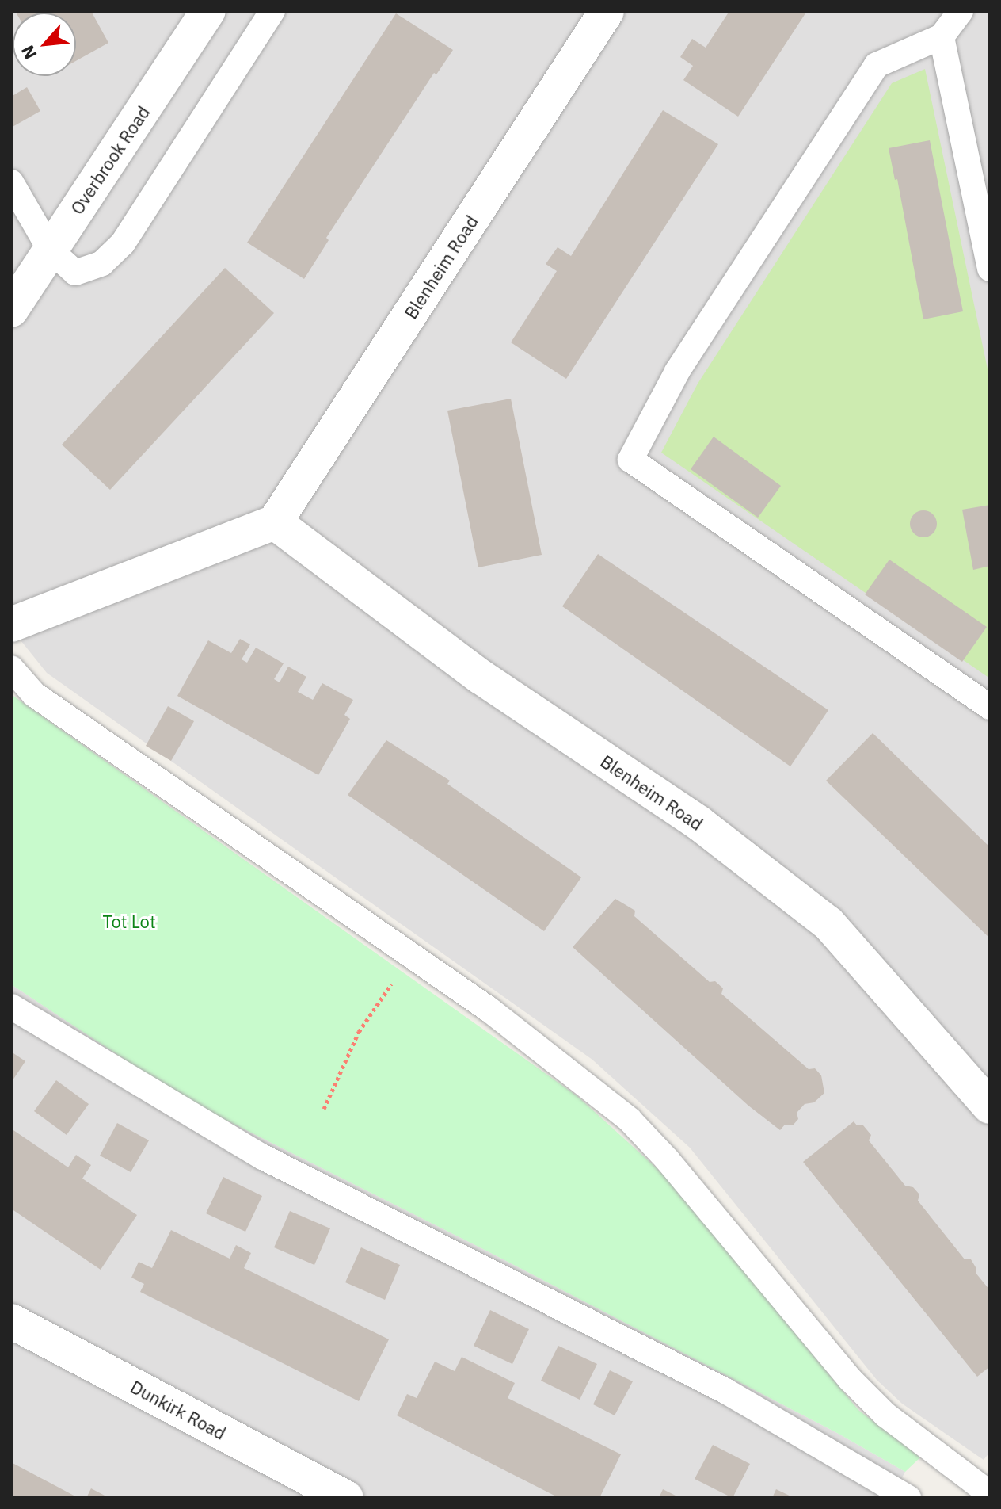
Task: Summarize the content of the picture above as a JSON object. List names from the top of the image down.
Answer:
{
  "streets": {
    "street": ["Overbrook Road", "Blenheim Road", "Dunkirk Road"]
  },
  "parks": ["Tot Lot"],
  "north": "bottom left"
}
